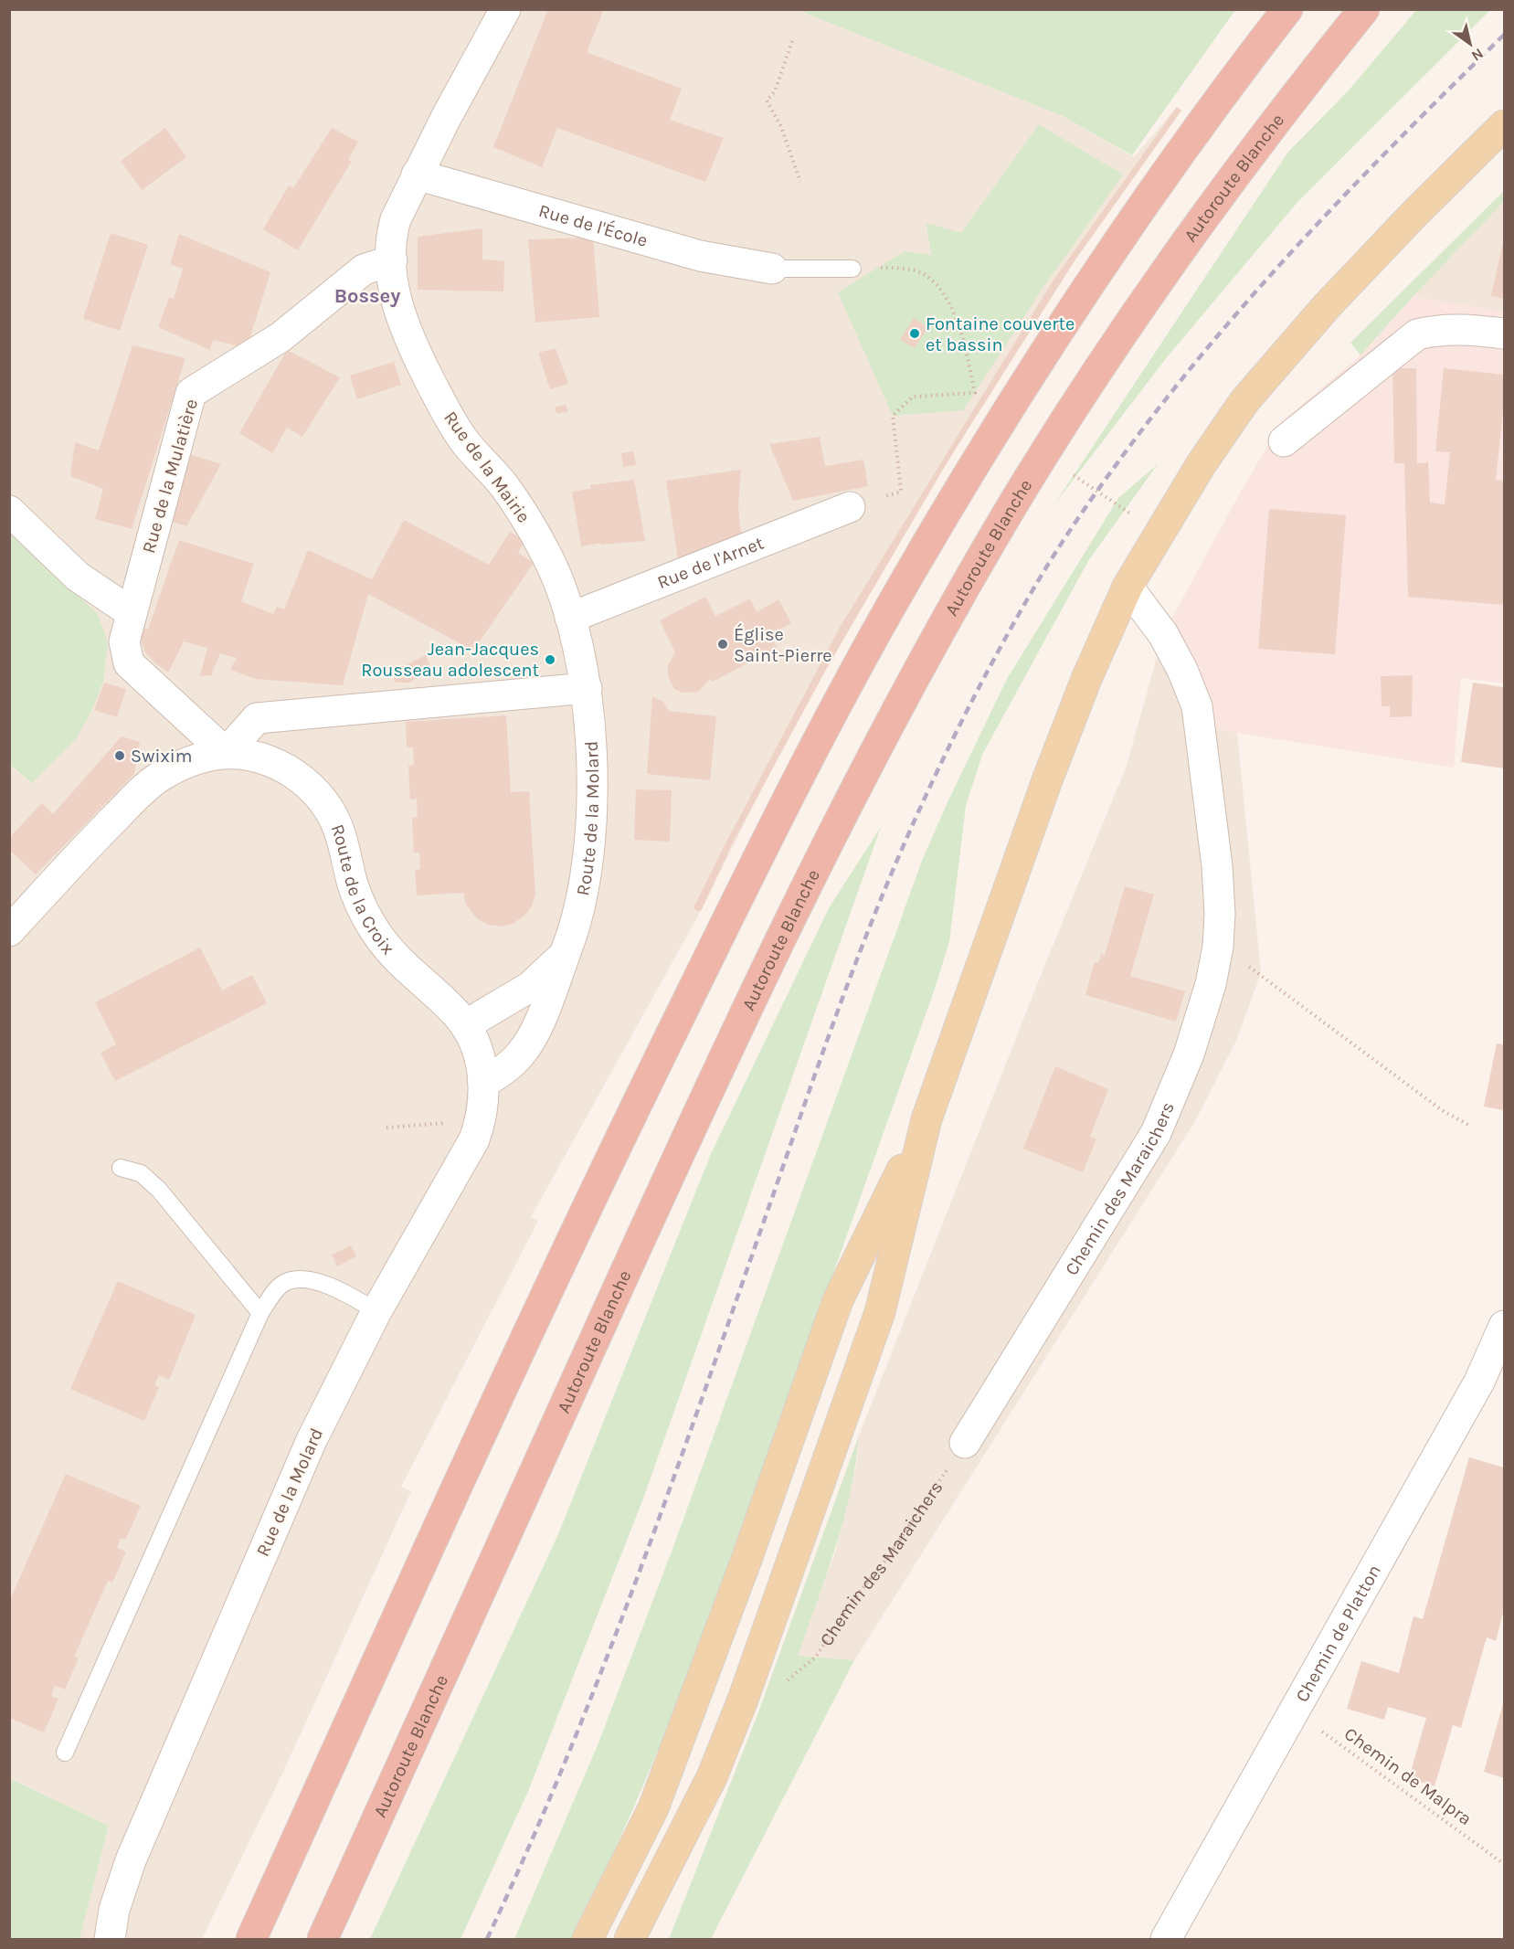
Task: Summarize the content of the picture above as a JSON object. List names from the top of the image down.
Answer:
{
  "streets": {
    "highway": ["Autoroute Blanche"],
    "street": [
      "Rue de l'École",
      "Rue de la Mairie",
      "Rue de la Mulatière",
      "Rue de l'Arnet",
      "Route de la Molard",
      "Route de la Croix",
      "Chemin des Maraichers",
      "Rue de la Molard",
      "Chemin de Platton"
    ],
    "path": ["Chemin de Malpra"]
  },
  "crossings": [
    ["Rue de l'École", "Rue de la Mairie"],
    ["Rue de la Mairie", "Rue de la Mulatière"],
    ["Rue de la Mairie", "Rue de l'Arnet"],
    ["Rue de la Mairie", "Route de la Molard"],
    ["Rue de la Mulatière", "Route de la Croix"],
    ["Route de la Molard", "Route de la Croix"],
    ["Route de la Molard", "Rue de la Molard"],
    ["Route de la Croix", "Rue de la Molard"],
    ["Chemin de Platton", "Chemin de Malpra"]
  ],
  "districts": ["Bossey"],
  "places": [
    "Fontaine couverte et bassin",
    "Église Saint-Pierre",
    "Jean-Jacques Rousseau adolescent",
    "Swixim"
  ],
  "north": "bottom right"
}
